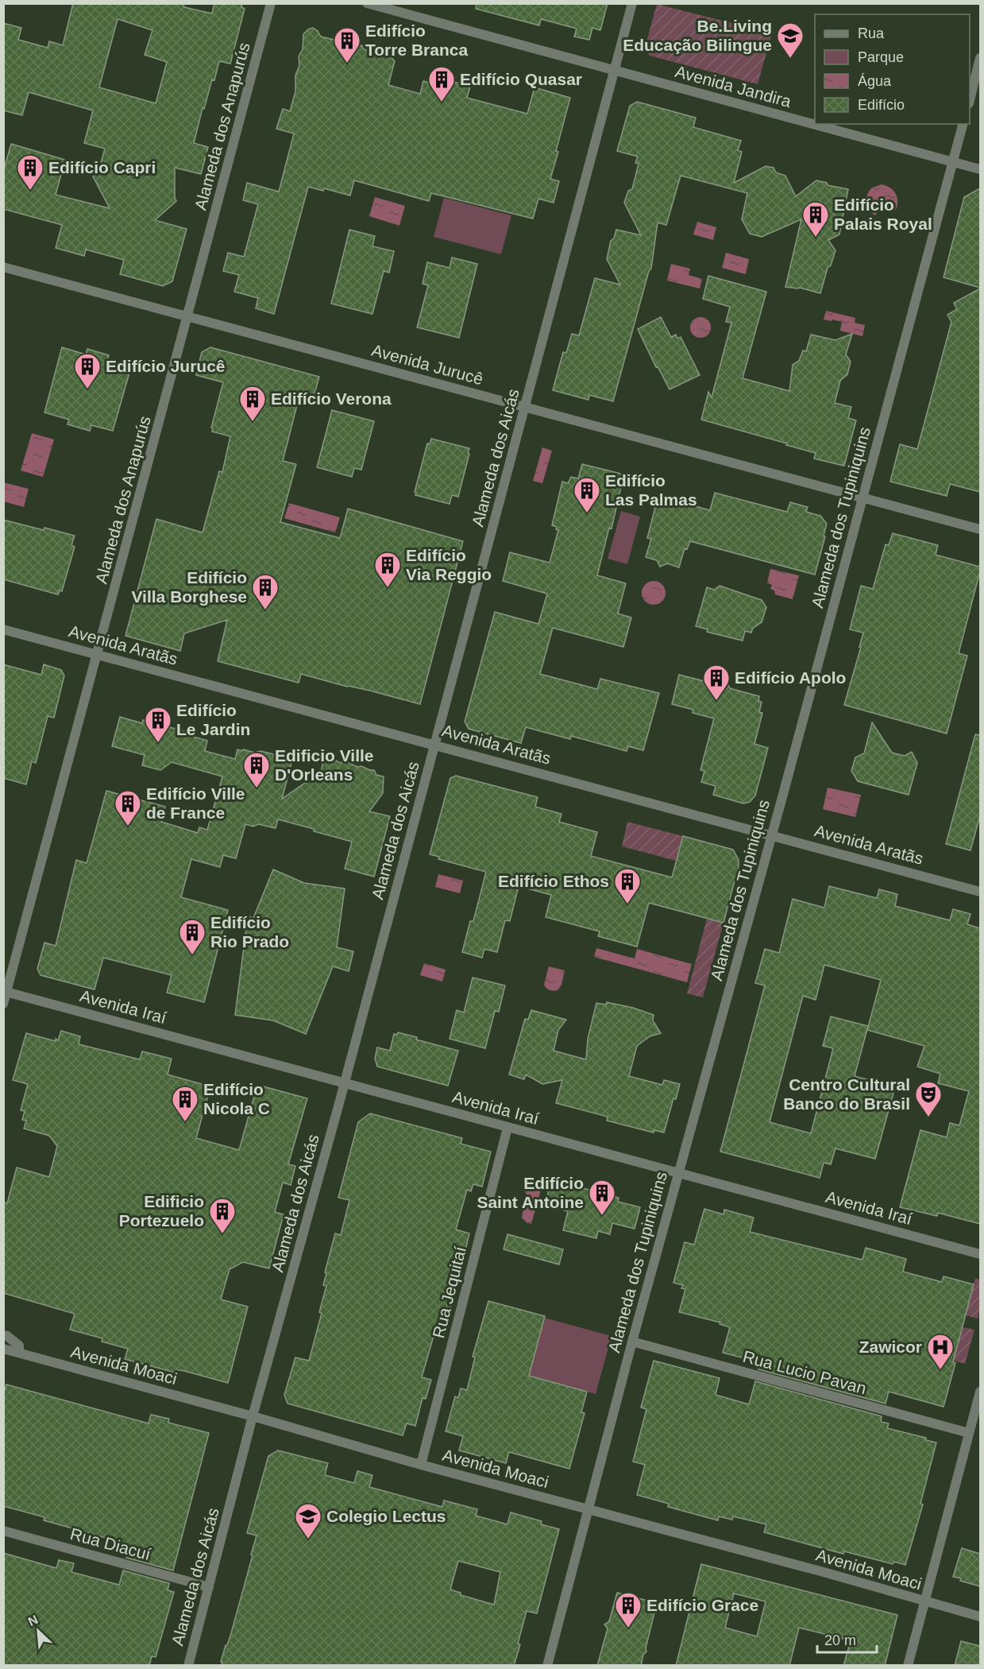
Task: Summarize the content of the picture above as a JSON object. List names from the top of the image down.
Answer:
{
  "streets": {
    "street": [
      "Avenida Jandira",
      "Alameda dos Anapurús",
      "Avenida Jurucê",
      "Alameda dos Aicás",
      "Alameda dos Tupiniquins",
      "Avenida Aratãs",
      "Avenida Iraí",
      "Rua Jequitaí",
      "Avenida Moaci",
      "Rua Lucio Pavan",
      "Rua Diacuí"
    ]
  },
  "crossings": [
    ["Avenida Jandira", "Alameda dos Aicás"],
    ["Avenida Jandira", "Alameda dos Tupiniquins"],
    ["Alameda dos Anapurús", "Avenida Jurucê"],
    ["Alameda dos Anapurús", "Avenida Aratãs"],
    ["Alameda dos Anapurús", "Avenida Iraí"],
    ["Avenida Jurucê", "Alameda dos Aicás"],
    ["Avenida Jurucê", "Alameda dos Tupiniquins"],
    ["Alameda dos Aicás", "Avenida Aratãs"],
    ["Alameda dos Aicás", "Avenida Iraí"],
    ["Alameda dos Aicás", "Avenida Moaci"],
    ["Alameda dos Aicás", "Rua Diacuí"],
    ["Alameda dos Tupiniquins", "Avenida Aratãs"],
    ["Alameda dos Tupiniquins", "Avenida Iraí"],
    ["Alameda dos Tupiniquins", "Avenida Moaci"],
    ["Alameda dos Tupiniquins", "Rua Lucio Pavan"],
    ["Avenida Iraí", "Rua Jequitaí"],
    ["Rua Jequitaí", "Avenida Moaci"]
  ],
  "places": {
    "school or university": ["Be.Living Educação Bilingue", "Colegio Lectus"],
    "building": [
      "Edifício Torre Branca",
      "Edifício Quasar",
      "Edifício Capri",
      "Edifício Palais Royal",
      "Edifício Jurucê",
      "Edifício Verona",
      "Edifício Las Palmas",
      "Edifício Via Reggio",
      "Edifício Villa Borghese",
      "Edifício Apolo",
      "Edifício Le Jardin",
      "Edificio Ville D'Orleans",
      "Edifício Ville de France",
      "Edifício Ethos",
      "Edifício Rio Prado",
      "Edifício Nicola C",
      "Edifício Saint Antoine",
      "Edificio Portezuelo",
      "Edifício Grace"
    ],
    "theatre": ["Centro Cultural Banco do Brasil"],
    "hospital": ["Zawicor"]
  },
  "legend": [
    "Rua",
    "Parque",
    "Água",
    "Edifício"
  ],
  "scale_bar": "20 m",
  "north": "top left"
}
